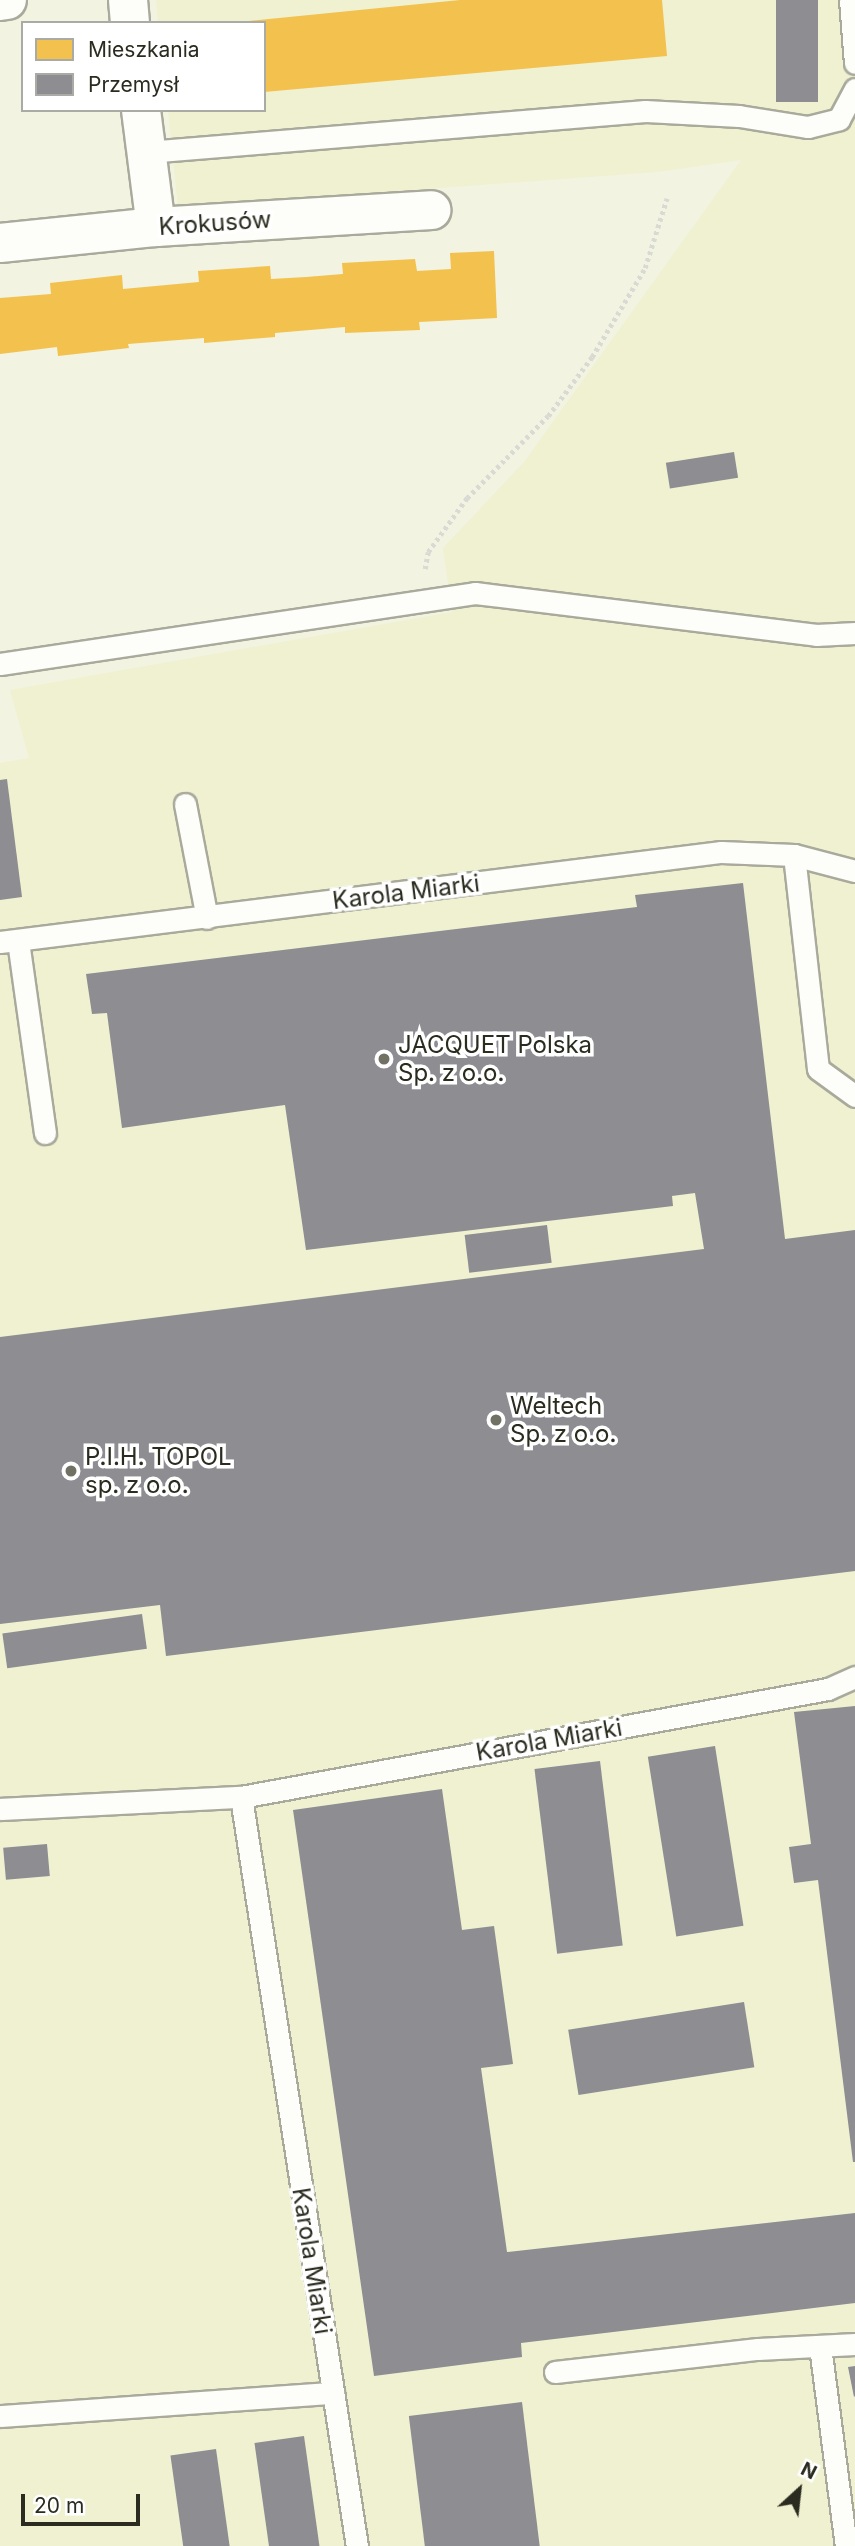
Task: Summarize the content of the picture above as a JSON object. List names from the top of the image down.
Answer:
{
  "streets": {
    "street": ["Krokusów"],
    "lane": ["Karola Miarki"]
  },
  "places": ["JACQUET Polska Sp. z o.o.", "Weltech Sp. z o.o.", "P.I.H. TOPOL sp. z o.o."],
  "legend": ["Mieszkania", "Przemysł"],
  "scale_bar": "20 m",
  "north": "top right"
}
